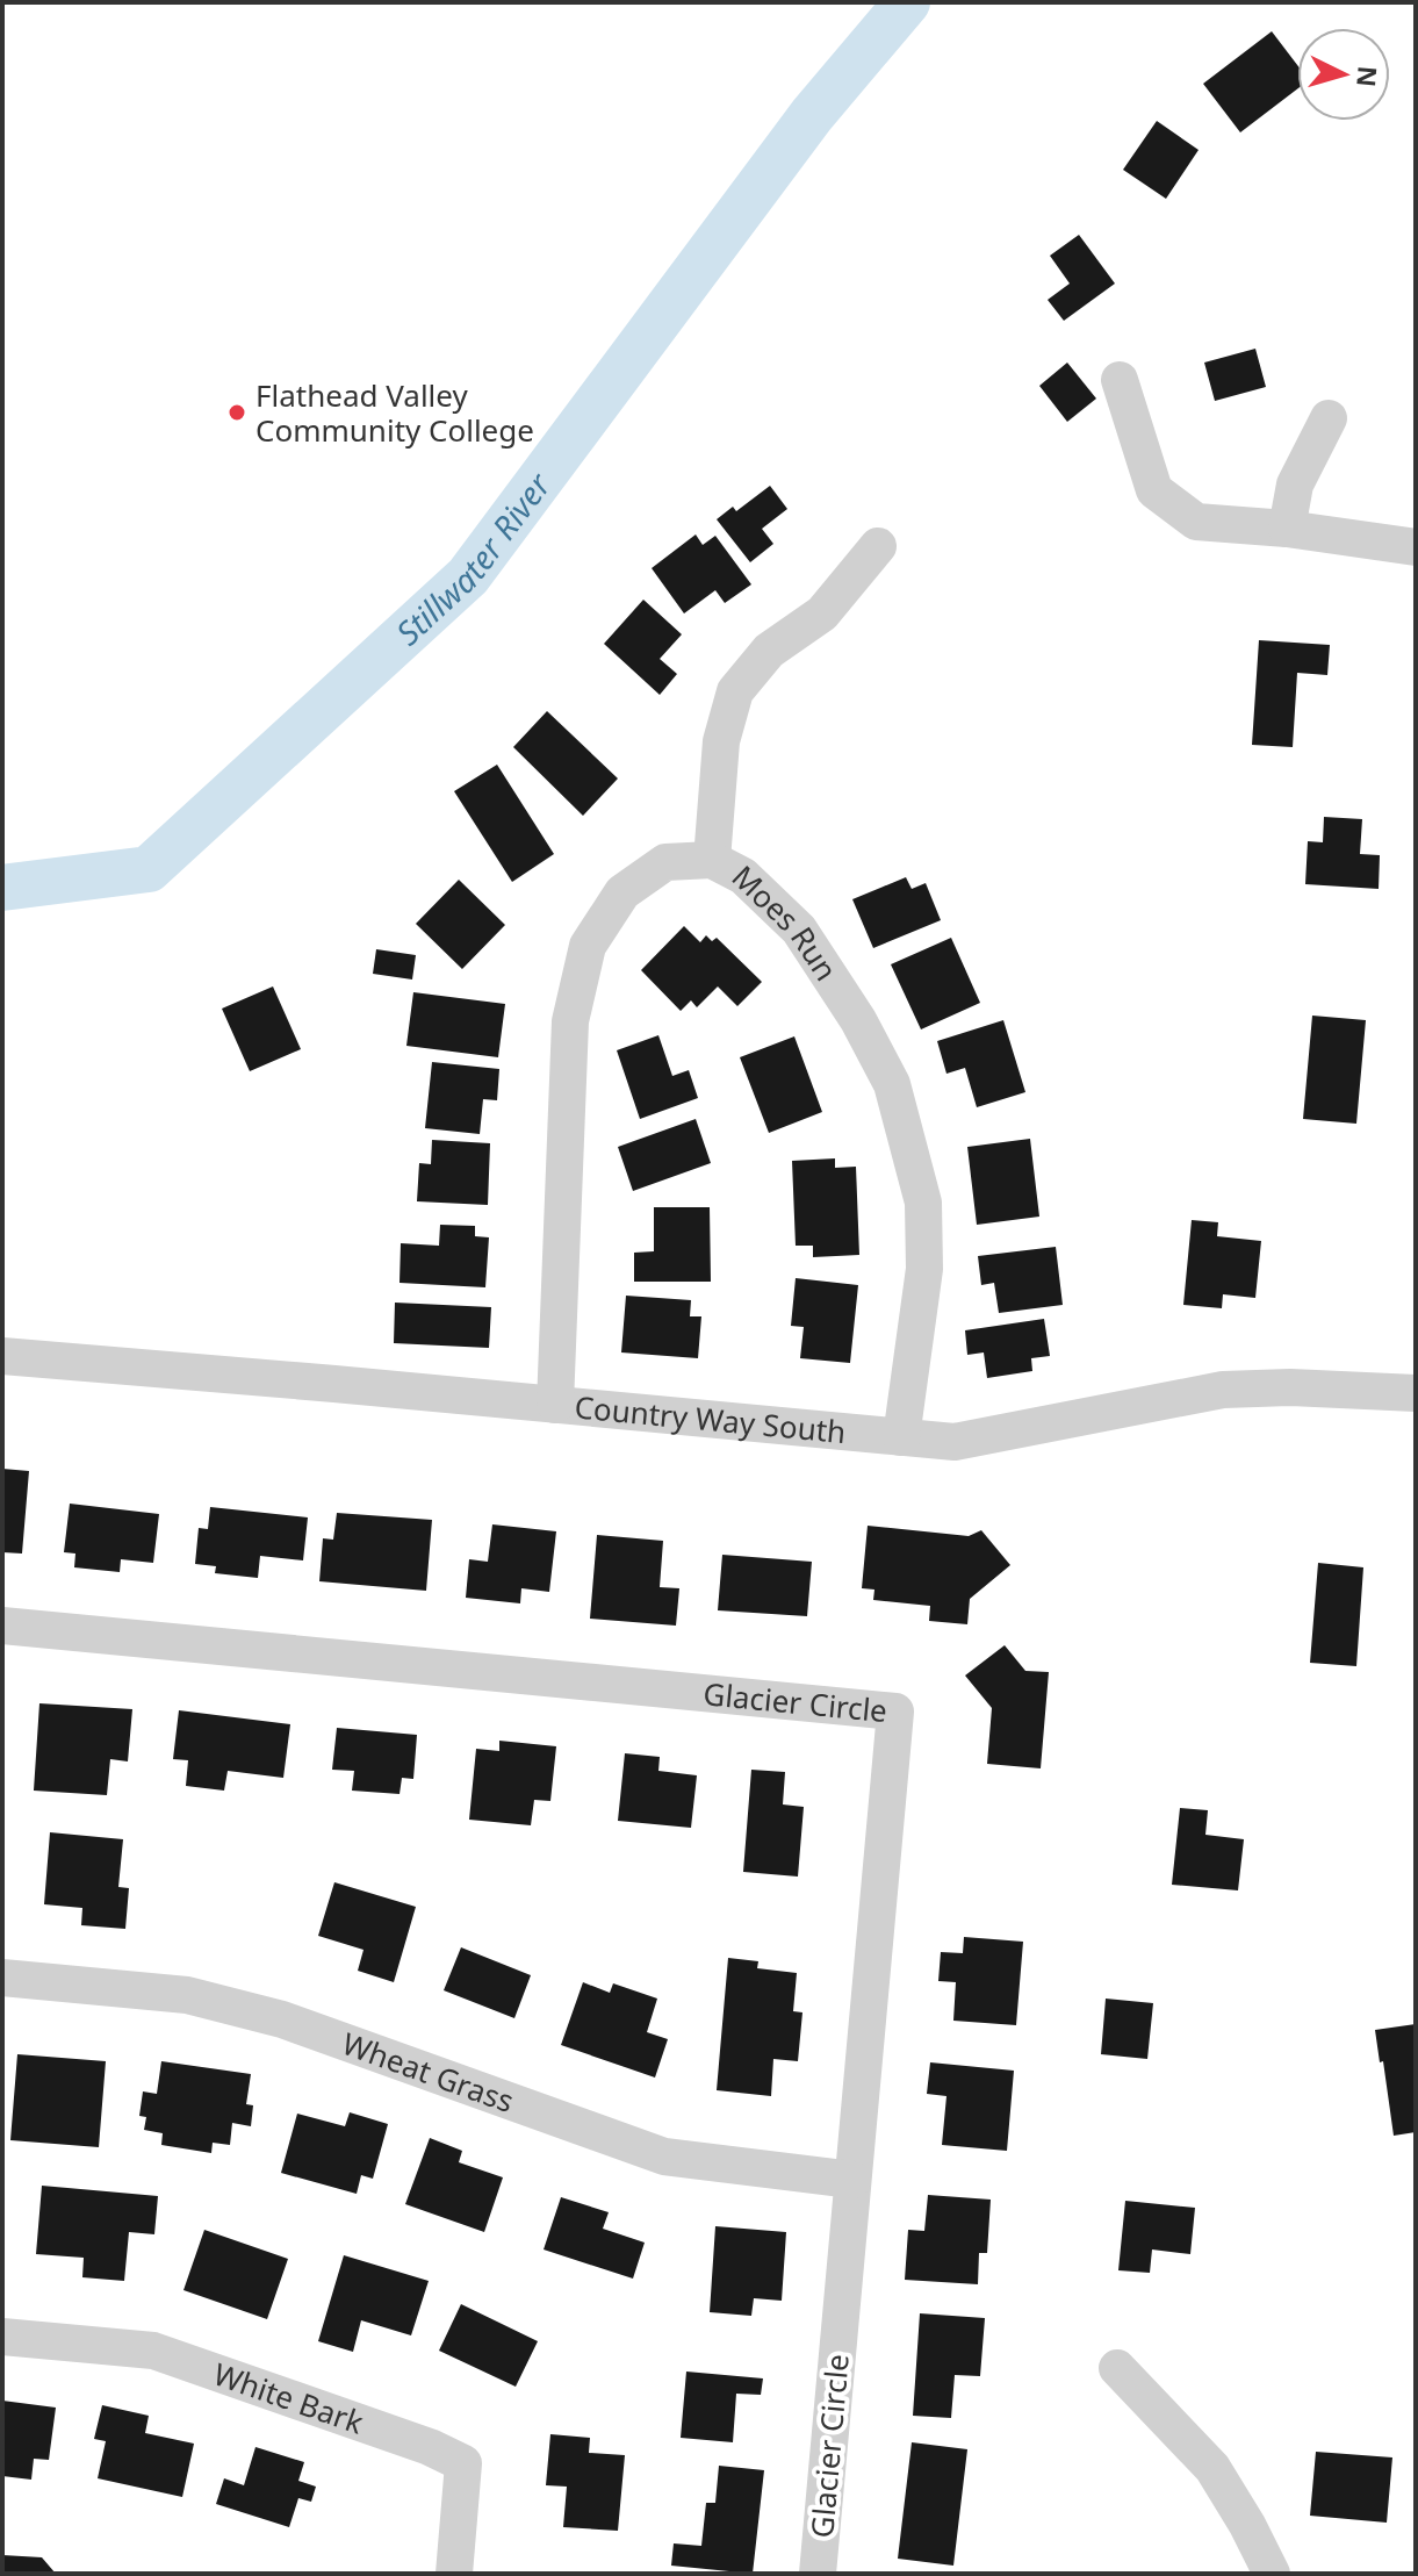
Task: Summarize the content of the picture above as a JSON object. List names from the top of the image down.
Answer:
{
  "streets": {
    "street": [
      "Moes Run",
      "Country Way South",
      "Glacier Circle",
      "Wheat Grass",
      "White Bark"
    ]
  },
  "crossings": [
    ["Moes Run", "Country Way South"],
    ["Glacier Circle", "Wheat Grass"]
  ],
  "water": ["Stillwater River"],
  "places": ["Flathead Valley Community College"],
  "north": "right"
}
